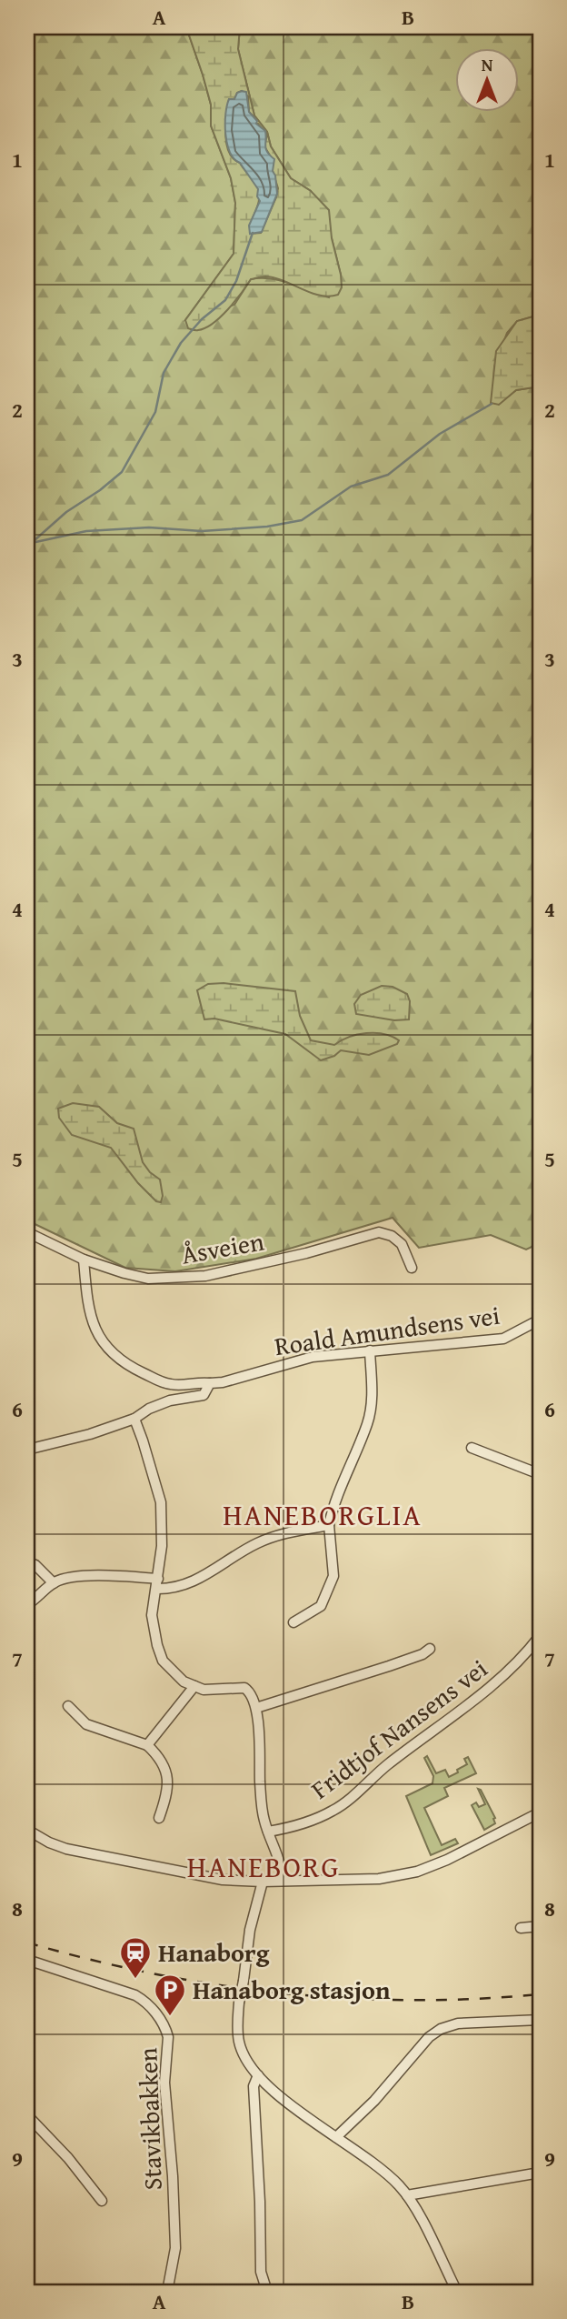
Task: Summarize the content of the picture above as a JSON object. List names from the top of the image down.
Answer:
{
  "streets": {
    "street": [
      "Åsveien",
      "Roald Amundsens vei",
      "Fridtjof Nansens vei",
      "Stavikbakken"
    ]
  },
  "districts": ["HANEBORGLIA", "HANEBORG"],
  "places": {
    "station": ["Hanaborg"],
    "parking": ["Hanaborg stasjon"]
  },
  "north": "top",
  "grid": {
    "columns": ["A", "B"],
    "rows": [
      "1",
      "2",
      "3",
      "4",
      "5",
      "6",
      "7",
      "8",
      "9"
    ]
  }
}
